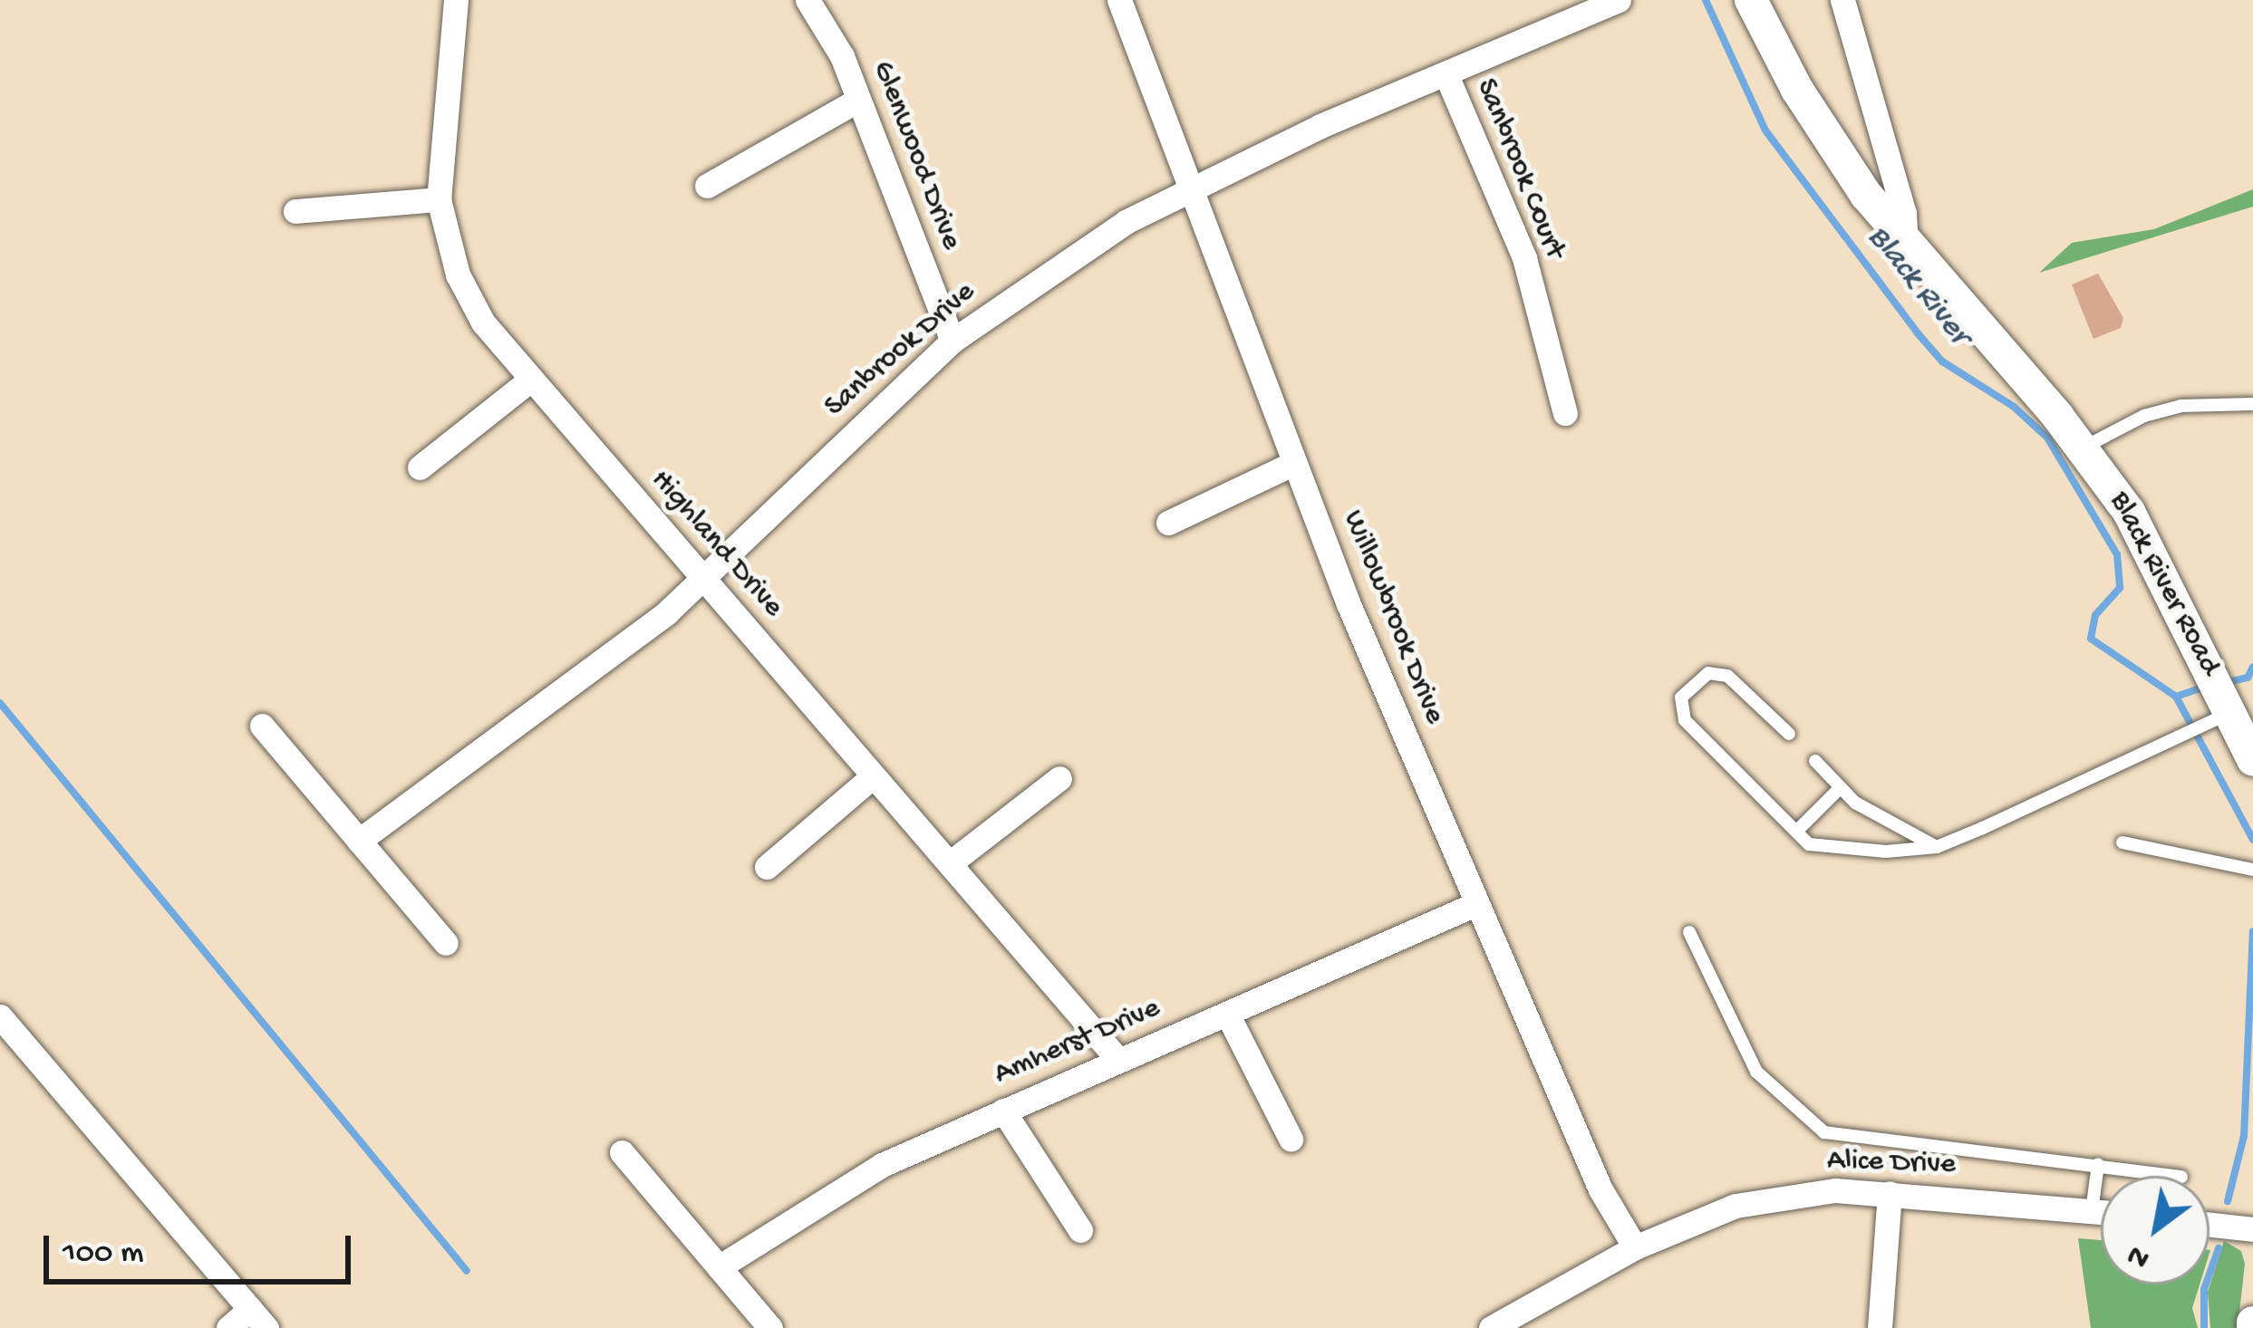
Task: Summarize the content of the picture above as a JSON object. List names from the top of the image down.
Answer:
{
  "streets": {
    "street": [
      "Glenwood Drive",
      "Sanbrook Court",
      "Sanbrook Drive",
      "Highland Drive",
      "Black River Road",
      "Willowbrook Drive",
      "Amherst Drive",
      "Alice Drive"
    ]
  },
  "crossings": [
    ["Glenwood Drive", "Sanbrook Drive"],
    ["Sanbrook Court", "Sanbrook Drive"],
    ["Sanbrook Drive", "Highland Drive"],
    ["Sanbrook Drive", "Willowbrook Drive"],
    ["Highland Drive", "Amherst Drive"],
    ["Willowbrook Drive", "Amherst Drive"],
    ["Willowbrook Drive", "Alice Drive"]
  ],
  "water": ["Black River"],
  "scale_bar": "100 m",
  "north": "bottom left"
}
